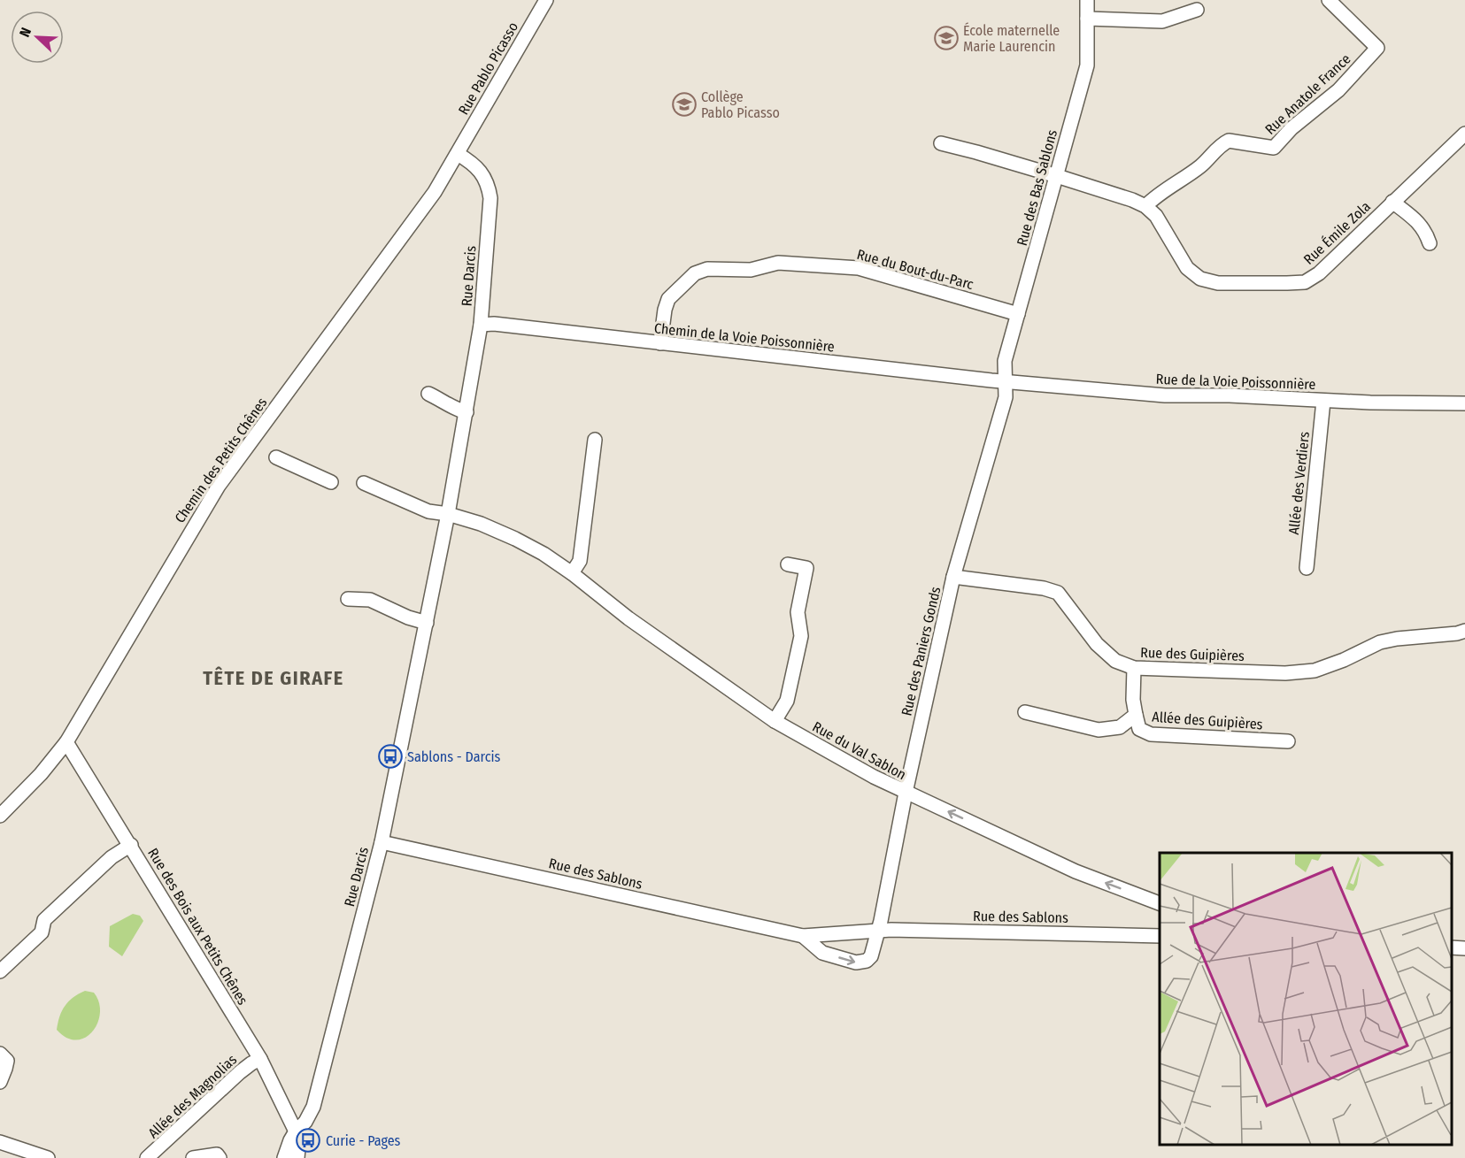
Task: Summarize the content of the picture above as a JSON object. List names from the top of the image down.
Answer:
{
  "streets": {
    "street": [
      "Rue Pablo Picasso",
      "Rue Anatole France",
      "Rue des Bas Sablons",
      "Rue Émile Zola",
      "Rue du Bout-du-Parc",
      "Rue Darcis",
      "Chemin de la Voie Poissonnière",
      "Rue de la Voie Poissonnière",
      "Chemin des Petits Chênes",
      "Allée des Verdiers",
      "Rue des Paniers Gonds",
      "Rue des Guipières",
      "Allée des Guipières",
      "Rue du Val Sablon",
      "Rue des Sablons",
      "Rue des Bois aux Petits Chênes",
      "Allée des Magnolias"
    ]
  },
  "crossings": [
    ["Rue Pablo Picasso", "Rue Darcis"],
    ["Rue Pablo Picasso", "Chemin des Petits Chênes"],
    ["Rue Anatole France", "Rue Émile Zola"],
    ["Rue des Bas Sablons", "Rue Émile Zola"],
    ["Rue des Bas Sablons", "Rue du Bout-du-Parc"],
    ["Rue des Bas Sablons", "Chemin de la Voie Poissonnière"],
    ["Rue des Bas Sablons", "Rue de la Voie Poissonnière"],
    ["Rue des Bas Sablons", "Rue des Paniers Gonds"],
    ["Rue du Bout-du-Parc", "Chemin de la Voie Poissonnière"],
    ["Rue Darcis", "Chemin de la Voie Poissonnière"],
    ["Rue Darcis", "Chemin des Petits Chênes"],
    ["Rue Darcis", "Rue du Val Sablon"],
    ["Rue Darcis", "Rue des Sablons"],
    ["Rue Darcis", "Rue des Bois aux Petits Chênes"],
    ["Chemin de la Voie Poissonnière", "Rue de la Voie Poissonnière"],
    ["Chemin de la Voie Poissonnière", "Rue des Paniers Gonds"],
    ["Rue de la Voie Poissonnière", "Allée des Verdiers"],
    ["Rue de la Voie Poissonnière", "Rue des Paniers Gonds"],
    ["Chemin des Petits Chênes", "Rue des Bois aux Petits Chênes"],
    ["Rue des Paniers Gonds", "Rue des Guipières"],
    ["Rue des Paniers Gonds", "Rue du Val Sablon"],
    ["Rue des Paniers Gonds", "Rue des Sablons"],
    ["Rue des Guipières", "Allée des Guipières"],
    ["Rue des Bois aux Petits Chênes", "Allée des Magnolias"]
  ],
  "districts": ["TÊTE DE GIRAFE"],
  "places": {
    "school or university": ["École maternelle Marie Laurencin", "Collège Pablo Picasso"],
    "bus stop": ["Sablons - Darcis", "Curie - Pages"]
  },
  "north": "top left"
}
